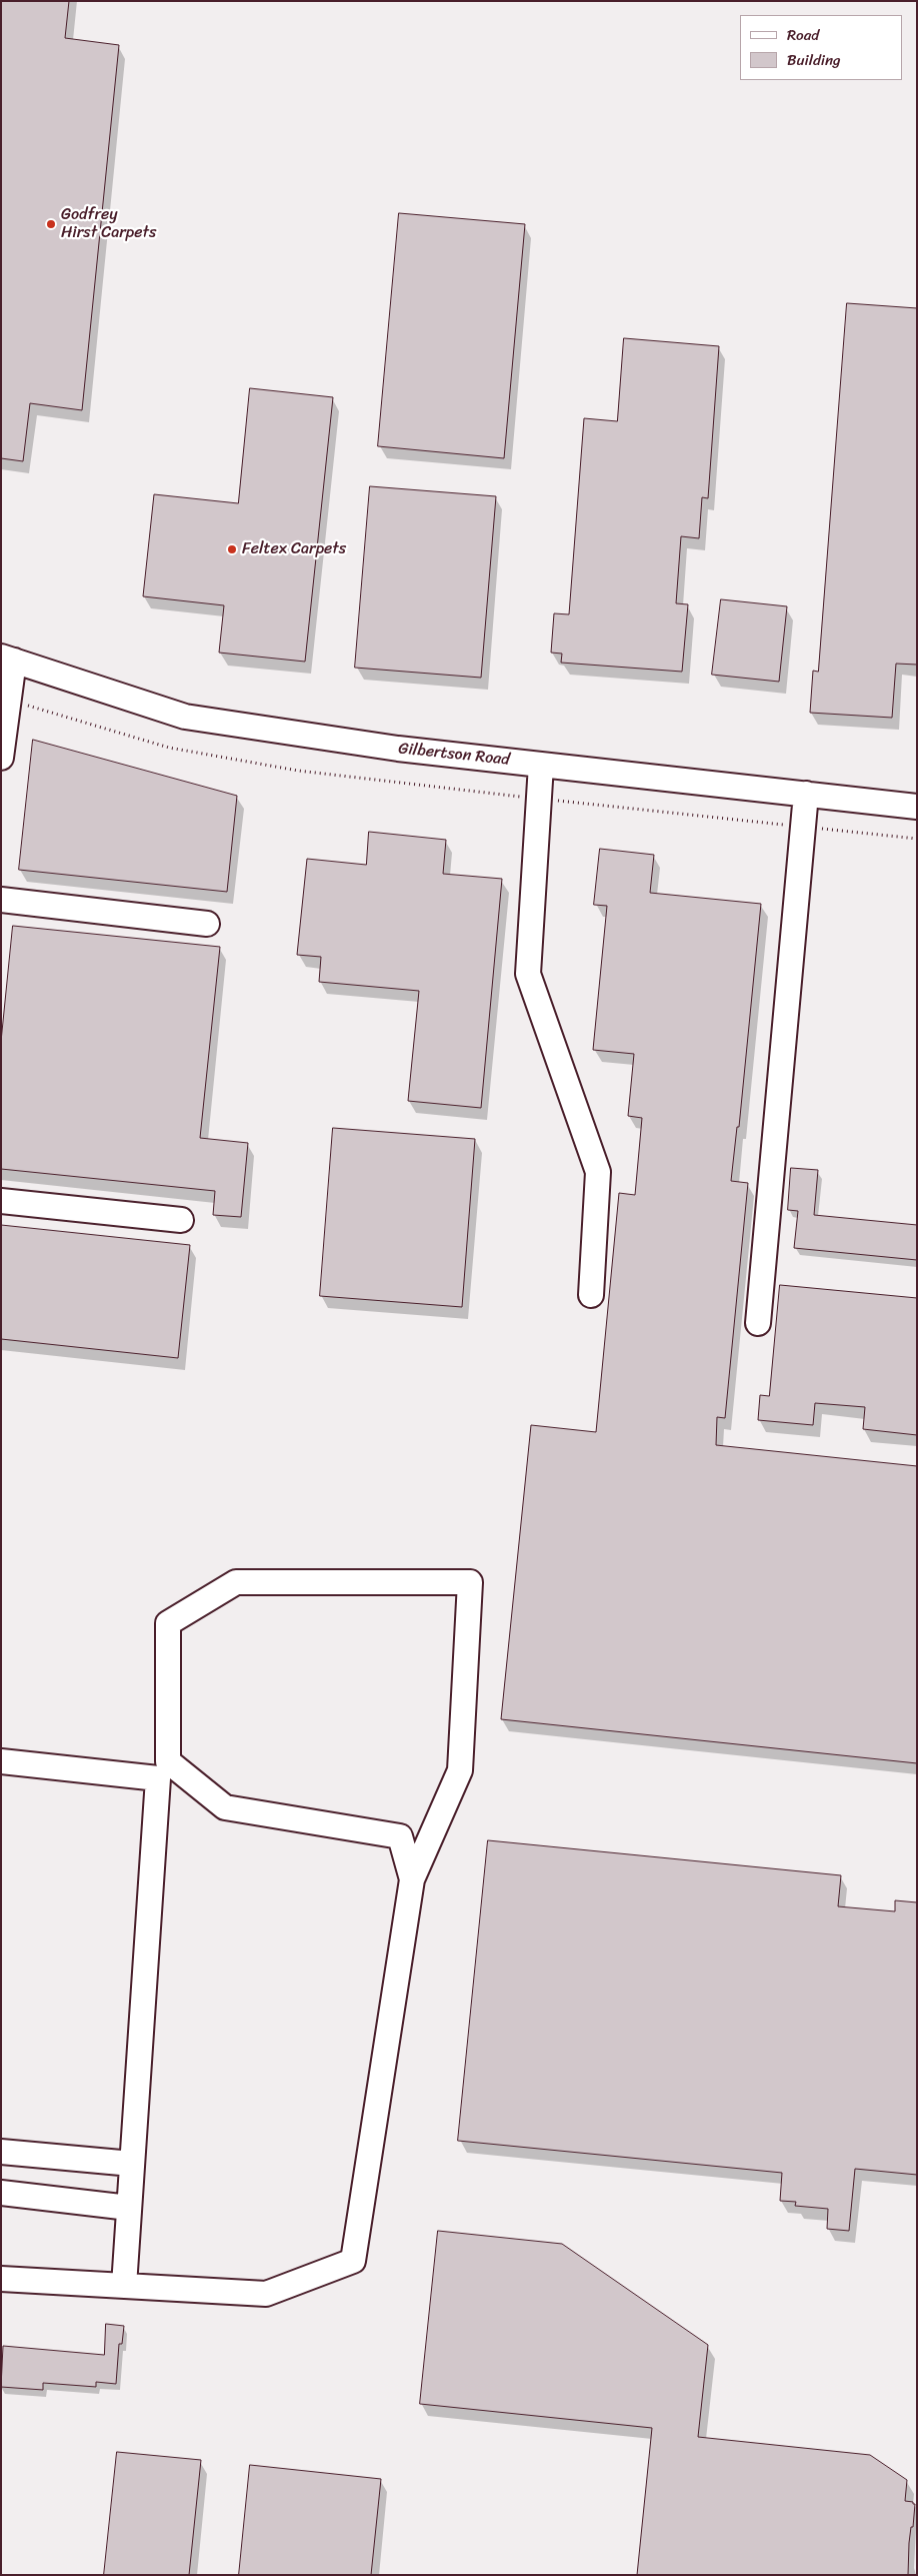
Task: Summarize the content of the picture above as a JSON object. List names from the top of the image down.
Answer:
{
  "streets": {
    "street": ["Gilbertson Road"]
  },
  "places": ["Godfrey Hirst Carpets", "Feltex Carpets"],
  "legend": ["Road", "Building"]
}
